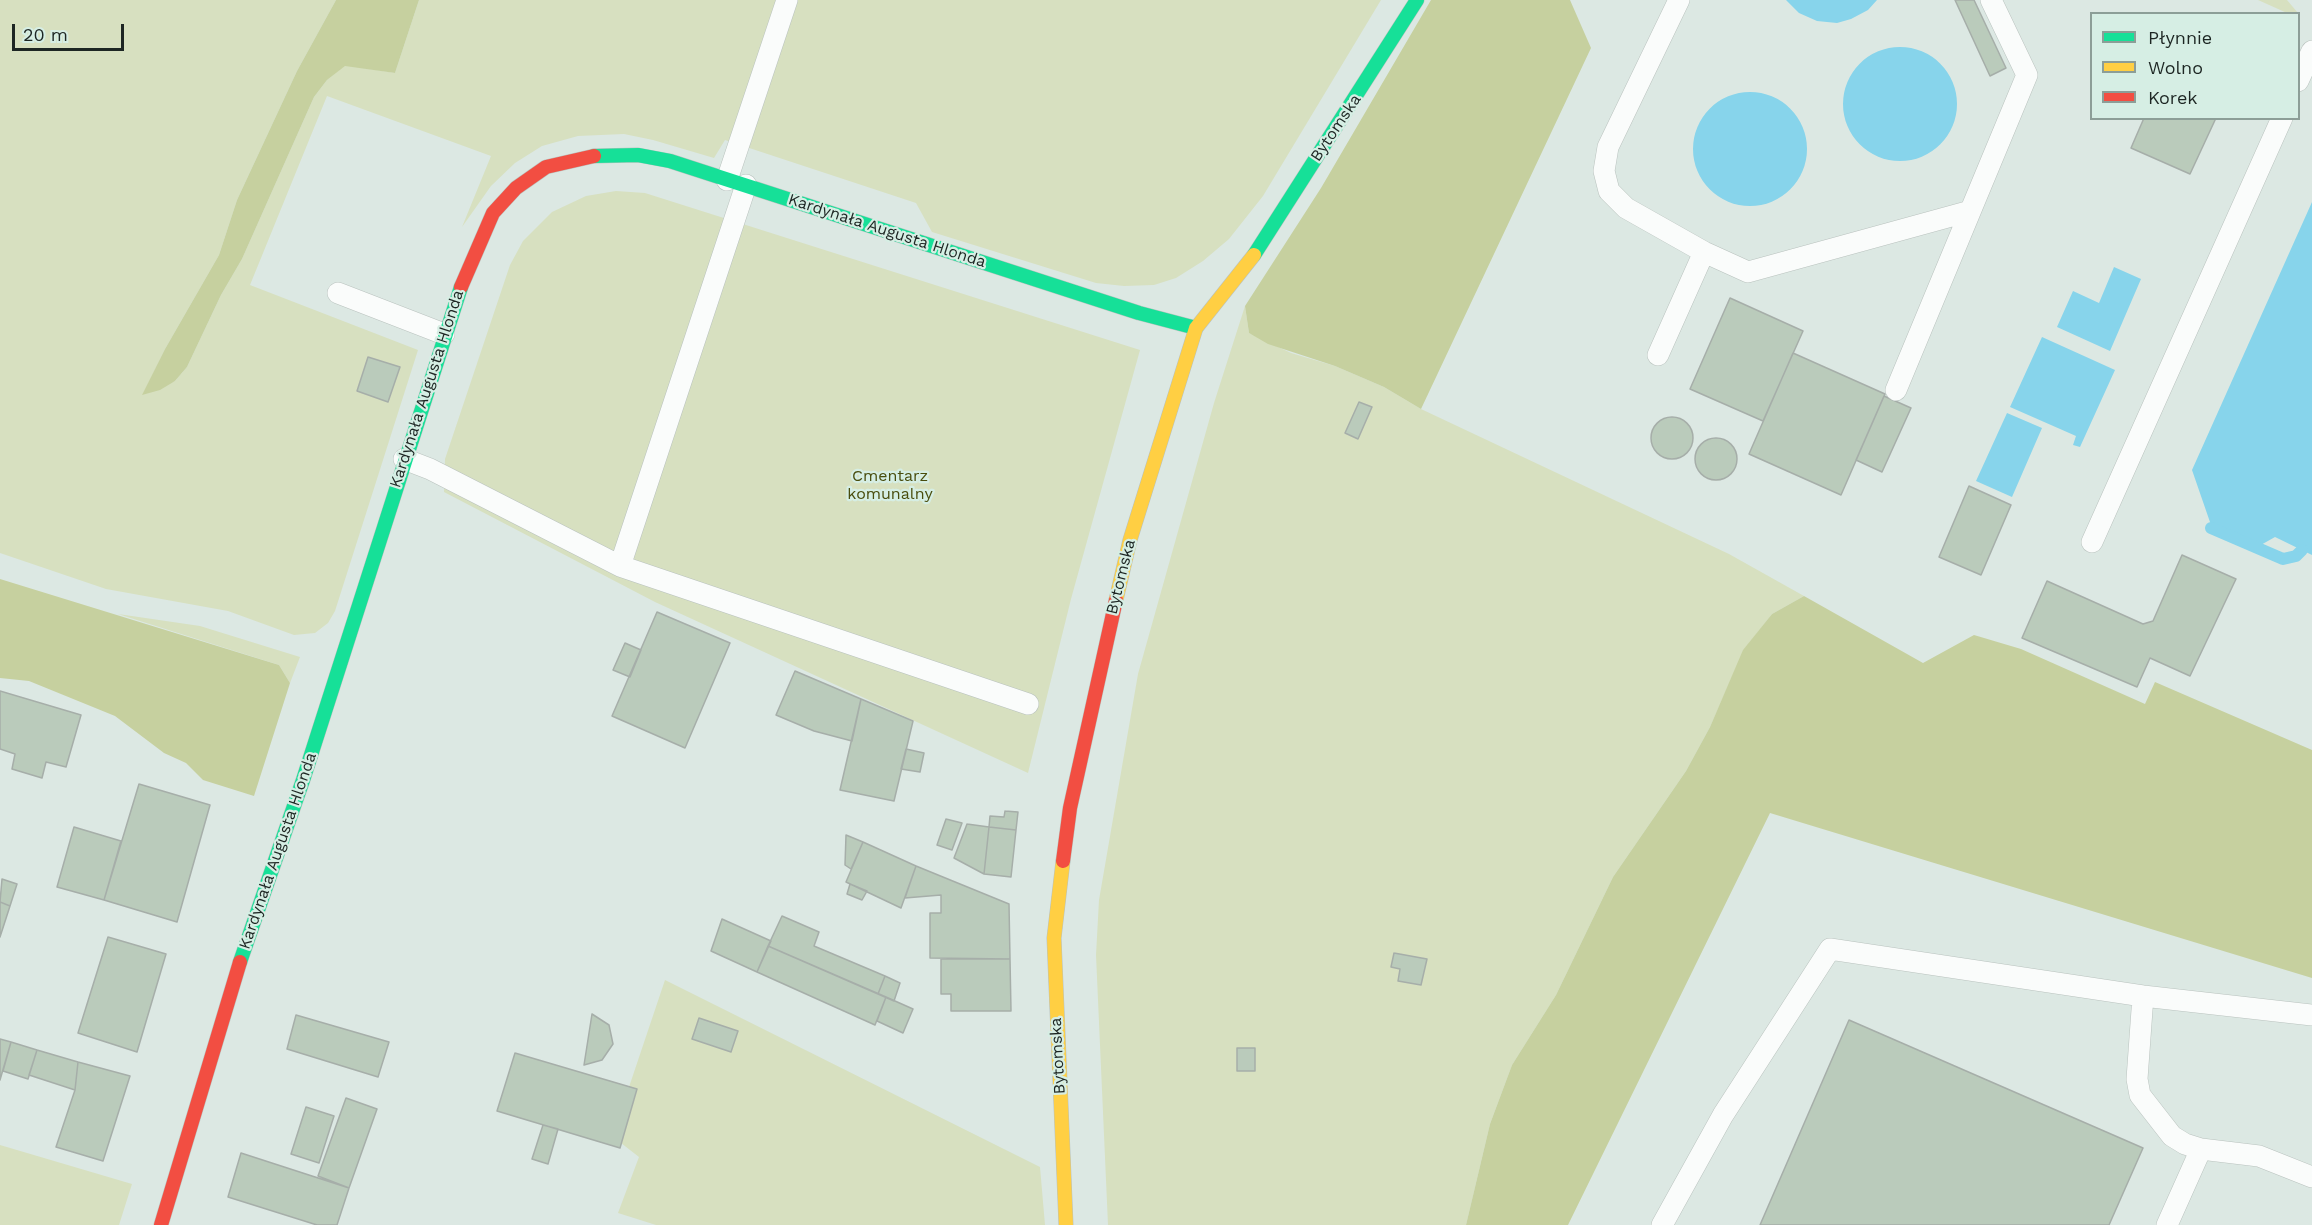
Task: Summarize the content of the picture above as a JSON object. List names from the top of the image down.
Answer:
{
  "streets": {
    "street": ["Bytomska", "Kardynała Augusta Hlonda"]
  },
  "crossings": [
    ["Bytomska", "Kardynała Augusta Hlonda"]
  ],
  "parks": ["Cmentarz komunalny"],
  "legend": ["Płynnie", "Wolno", "Korek"],
  "scale_bar": "20 m"
}
